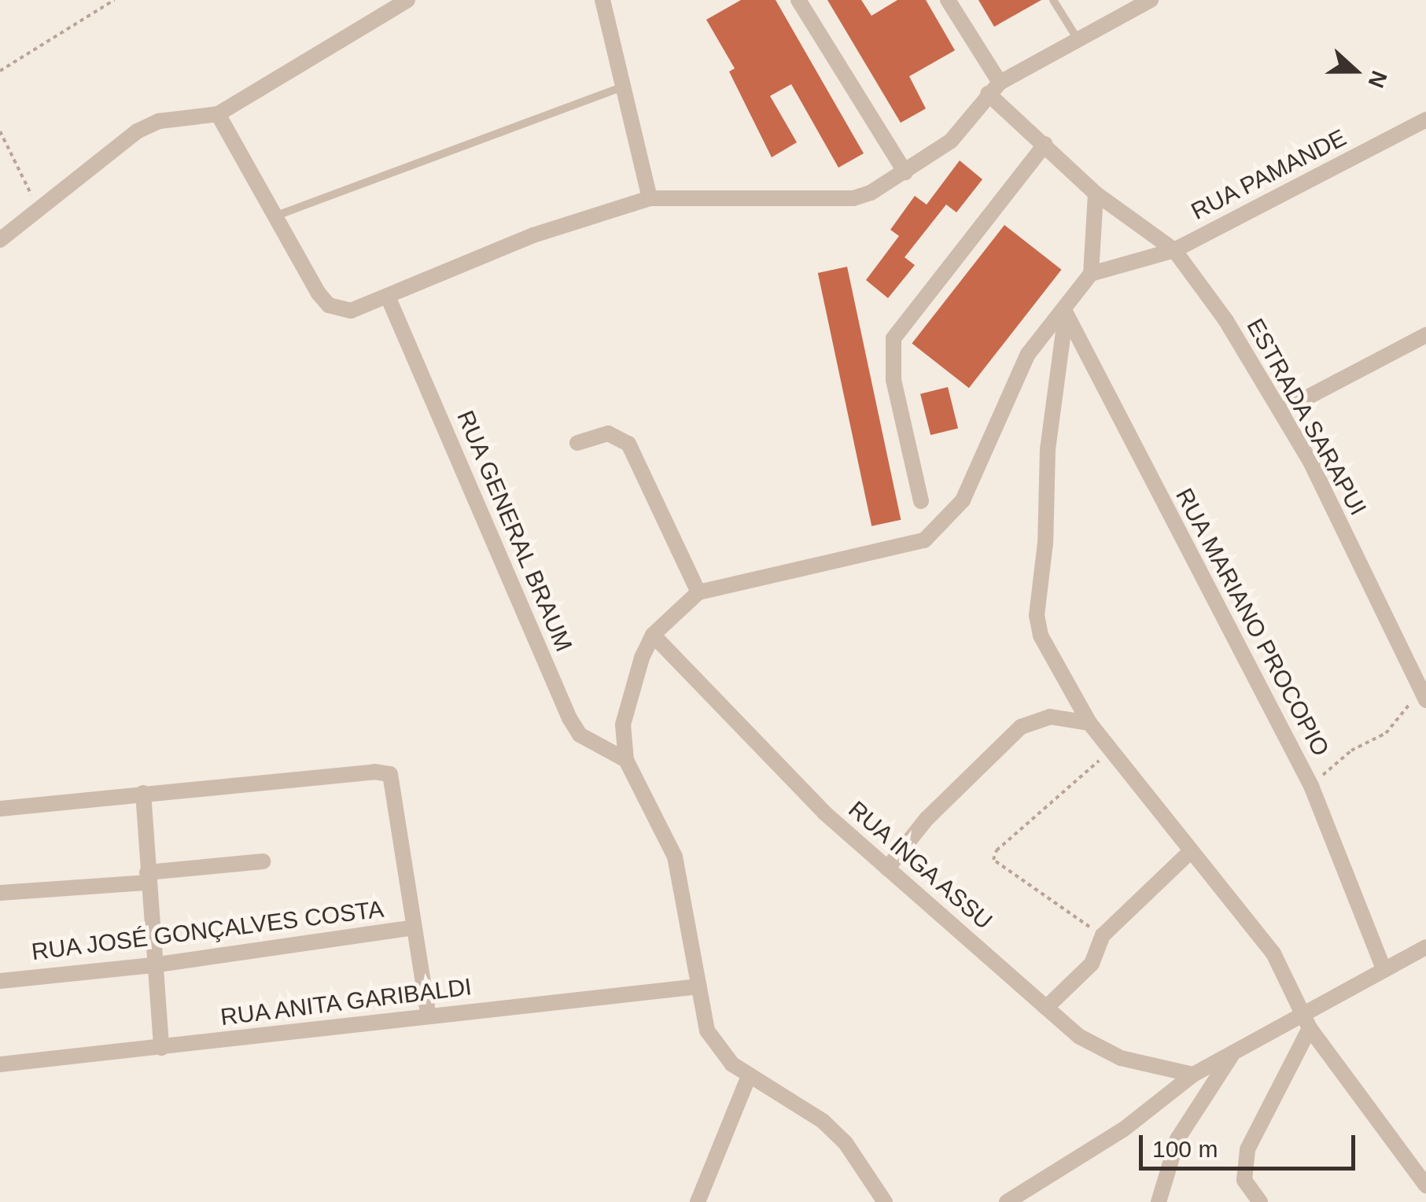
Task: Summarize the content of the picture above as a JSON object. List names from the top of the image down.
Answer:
{
  "streets": {
    "street": [
      "RUA PAMANDE",
      "ESTRADA SARAPUI",
      "RUA GENERAL BRAUM",
      "RUA MARIANO PROCOPIO",
      "RUA INGA ASSU",
      "RUA JOSÉ GONÇALVES COSTA",
      "RUA ANITA GARIBALDI"
    ]
  },
  "crossings": [
    ["RUA PAMANDE", "ESTRADA SARAPUI"]
  ],
  "scale_bar": "100 m",
  "north": "right"
}
